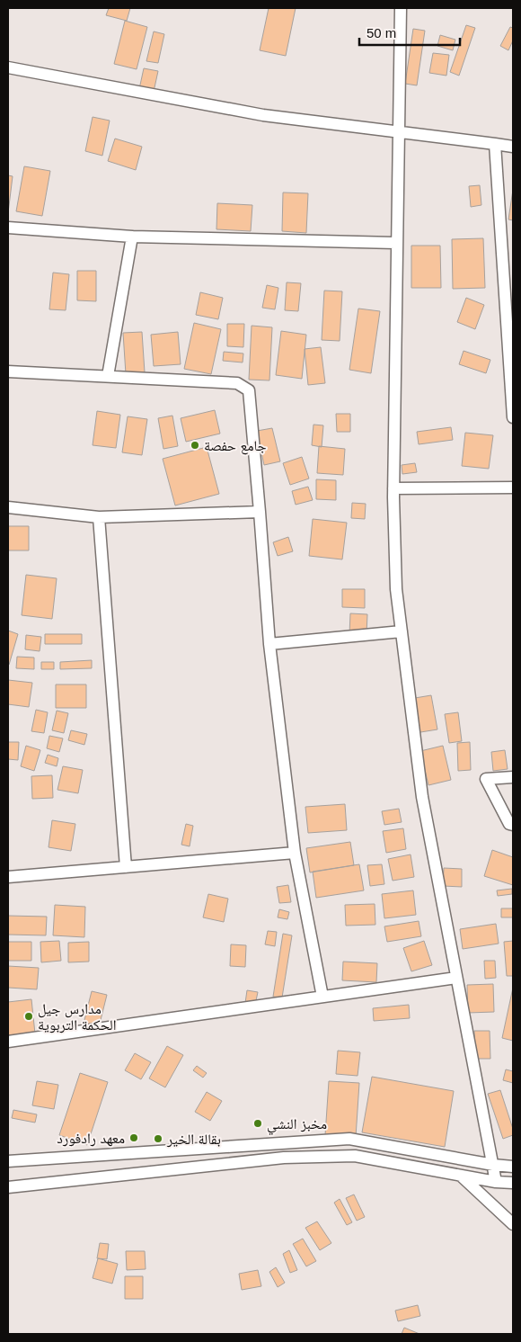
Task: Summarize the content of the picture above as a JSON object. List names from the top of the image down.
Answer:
{
  "places": [
    "جامع حفصة",
    "مدارس جيل الحكمة التربوية",
    "مخبز النشي",
    "معهد رادفورد",
    "بقالة الخير"
  ],
  "scale_bar": "50 m"
}
